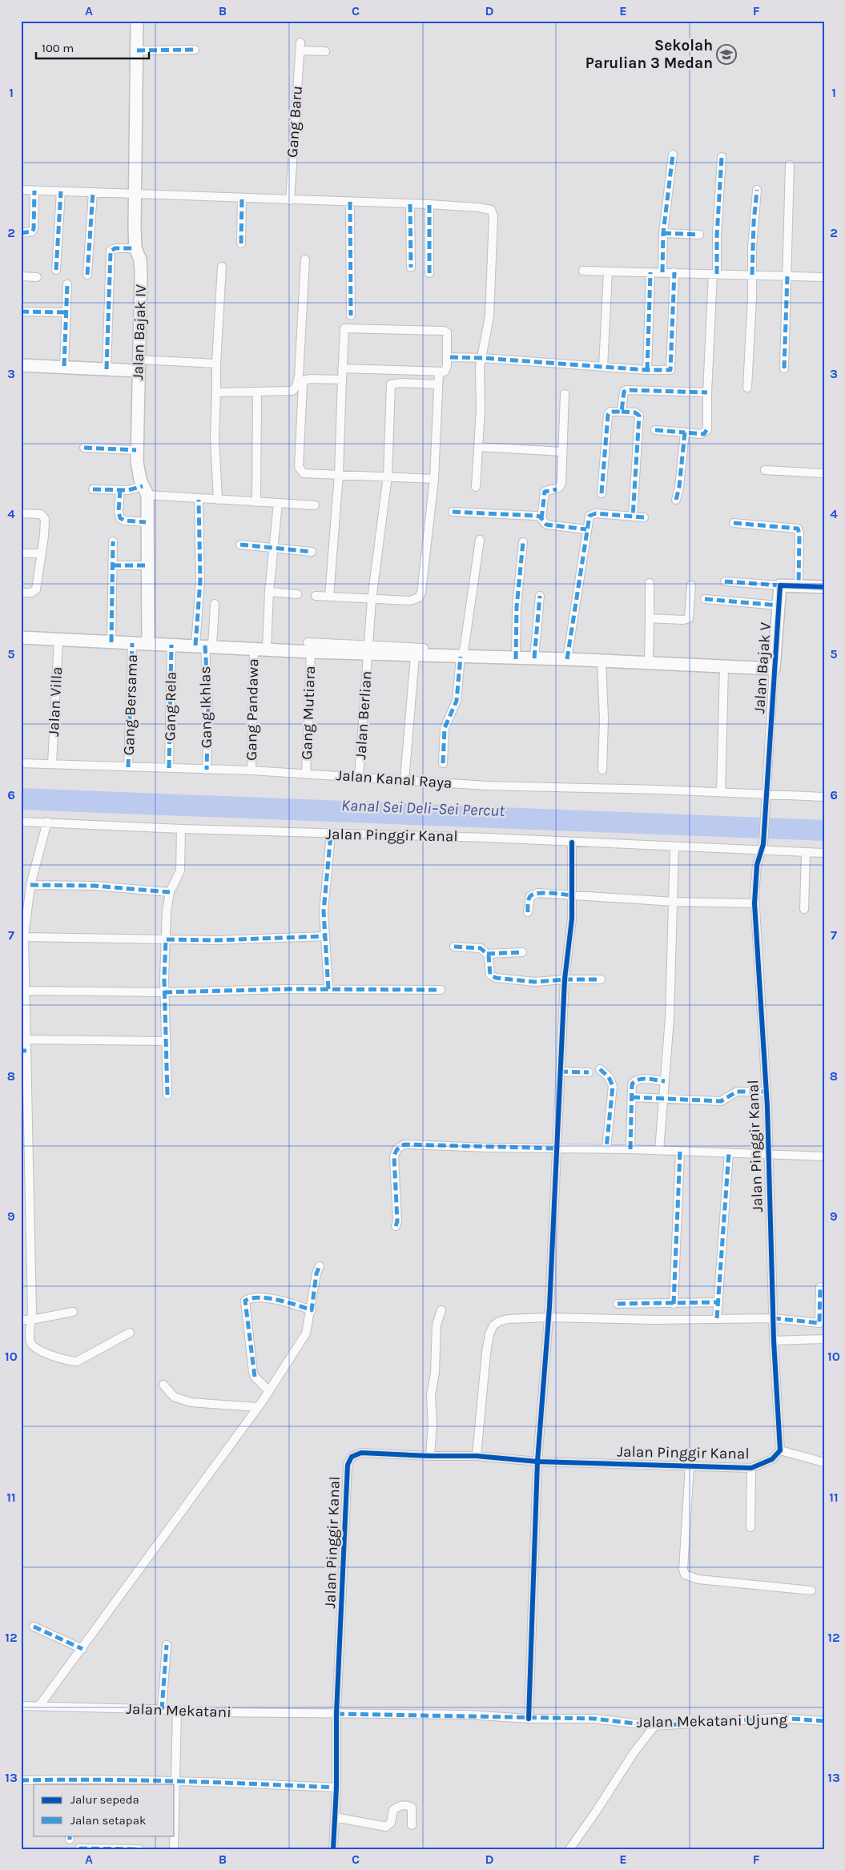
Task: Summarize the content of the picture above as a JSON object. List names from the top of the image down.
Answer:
{
  "streets": {
    "street": [
      "Gang Baru",
      "Jalan Bajak IV",
      "Jalan Bajak V",
      "Jalan Villa",
      "Gang Bersama",
      "Gang Rela",
      "Gang Ikhlas",
      "Gang Pandawa",
      "Gang Mutiara",
      "Jalan Berlian",
      "Jalan Kanal Raya",
      "Jalan Pinggir Kanal",
      "Jalan Mekatani",
      "Jalan Mekatani Ujung"
    ]
  },
  "crossings": [
    ["Jalan Bajak V", "Jalan Kanal Raya"],
    ["Jalan Bajak V", "Jalan Pinggir Kanal"],
    ["Jalan Villa", "Jalan Kanal Raya"],
    ["Gang Bersama", "Jalan Kanal Raya"],
    ["Gang Rela", "Jalan Kanal Raya"],
    ["Gang Ikhlas", "Jalan Kanal Raya"],
    ["Gang Pandawa", "Jalan Kanal Raya"],
    ["Gang Mutiara", "Jalan Kanal Raya"],
    ["Jalan Berlian", "Jalan Kanal Raya"],
    ["Jalan Pinggir Kanal", "Jalan Mekatani"],
    ["Jalan Pinggir Kanal", "Jalan Mekatani Ujung"],
    ["Jalan Mekatani", "Jalan Mekatani Ujung"]
  ],
  "water": ["Kanal Sei Deli–Sei Percut"],
  "places": {
    "school or university": ["Sekolah Parulian 3 Medan"]
  },
  "legend": ["Jalur sepeda", "Jalan setapak"],
  "scale_bar": "100 m",
  "grid": {
    "columns": [
      "A",
      "B",
      "C",
      "D",
      "E",
      "F"
    ],
    "rows": [
      "1",
      "2",
      "3",
      "4",
      "5",
      "6",
      "7",
      "8",
      "9",
      "10",
      "11",
      "12",
      "13"
    ]
  }
}
